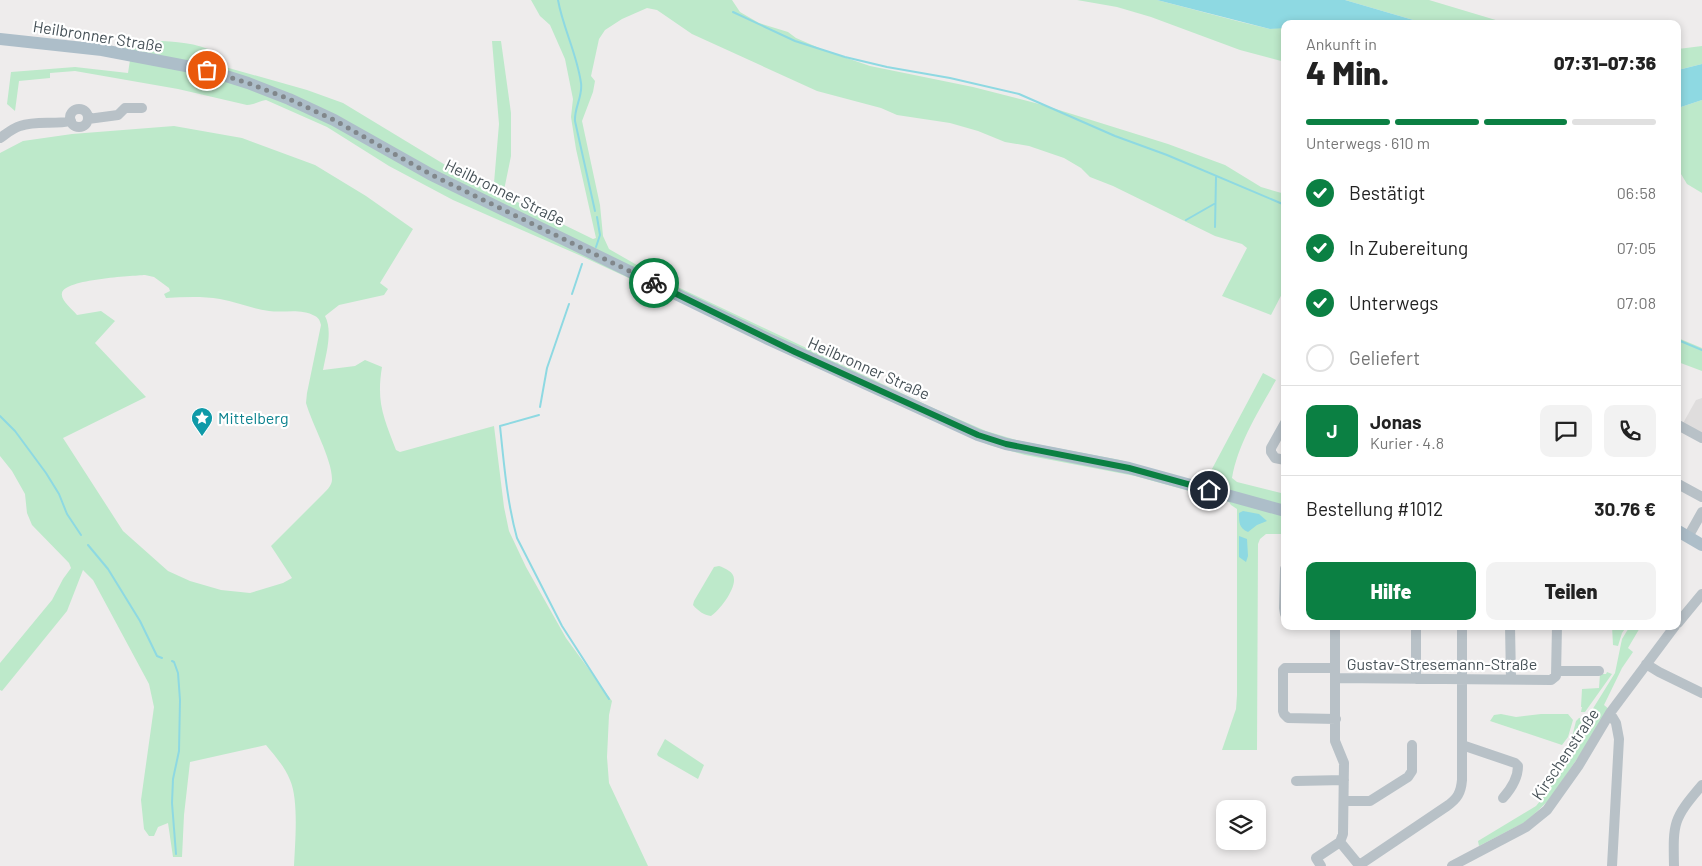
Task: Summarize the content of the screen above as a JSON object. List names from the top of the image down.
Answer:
{
  "streets": {
    "main road": ["Heilbronner Straße"],
    "street": ["Gustav-Stresemann-Straße", "Kirschenstraße"]
  },
  "places": {
    "place": ["Mittelberg"]
  },
  "page": {
    "heading": ["4 Min.", "Ankunft in", "07:31–07:36"],
    "panel": [
      "Jonas",
      "Kurier · 4.8",
      "Bestellung #1012",
      "30.76 €"
    ],
    "bar": "Unterwegs · 610 m",
    "list": [
      ["Bestätigt", "06:58"],
      ["In Zubereitung", "07:05"],
      ["Unterwegs", "07:08"],
      "Geliefert"
    ],
    "round": "J",
    "buttons": ["Hilfe", "Teilen"]
  }
}
